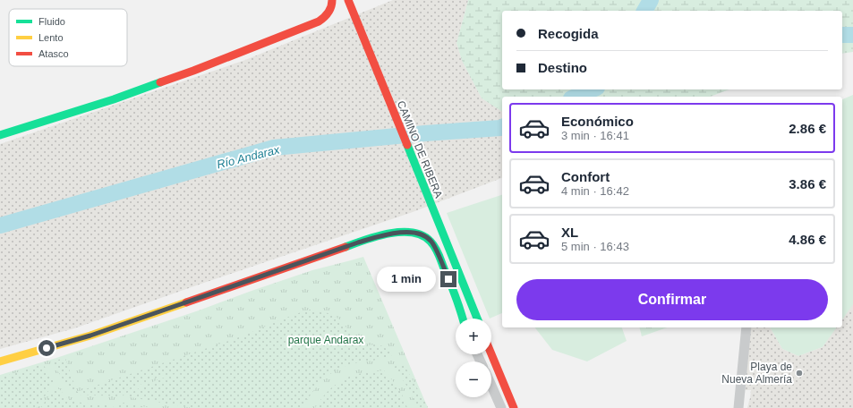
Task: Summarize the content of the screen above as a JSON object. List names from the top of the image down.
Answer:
{
  "streets": {
    "street": ["CAMINO DE RIBERA"]
  },
  "water": ["Río Andarax"],
  "parks": ["parque Andarax"],
  "places": ["Playa de Nueva Almería"],
  "legend": ["Fluido", "Lento", "Atasco"],
  "page": {
    "banner": ["Recogida", "Destino"],
    "list": [
      {
        "name": "Económico",
        "note": "3 min · 16:41",
        "value": "2.86 €"
      },
      {
        "name": "Confort",
        "note": "4 min · 16:42",
        "value": "3.86 €"
      },
      {
        "name": "XL",
        "note": "5 min · 16:43",
        "value": "4.86 €"
      }
    ],
    "bubble": "1 min",
    "buttons": "Confirmar",
    "map_buttons": ["+", "−"]
  }
}
